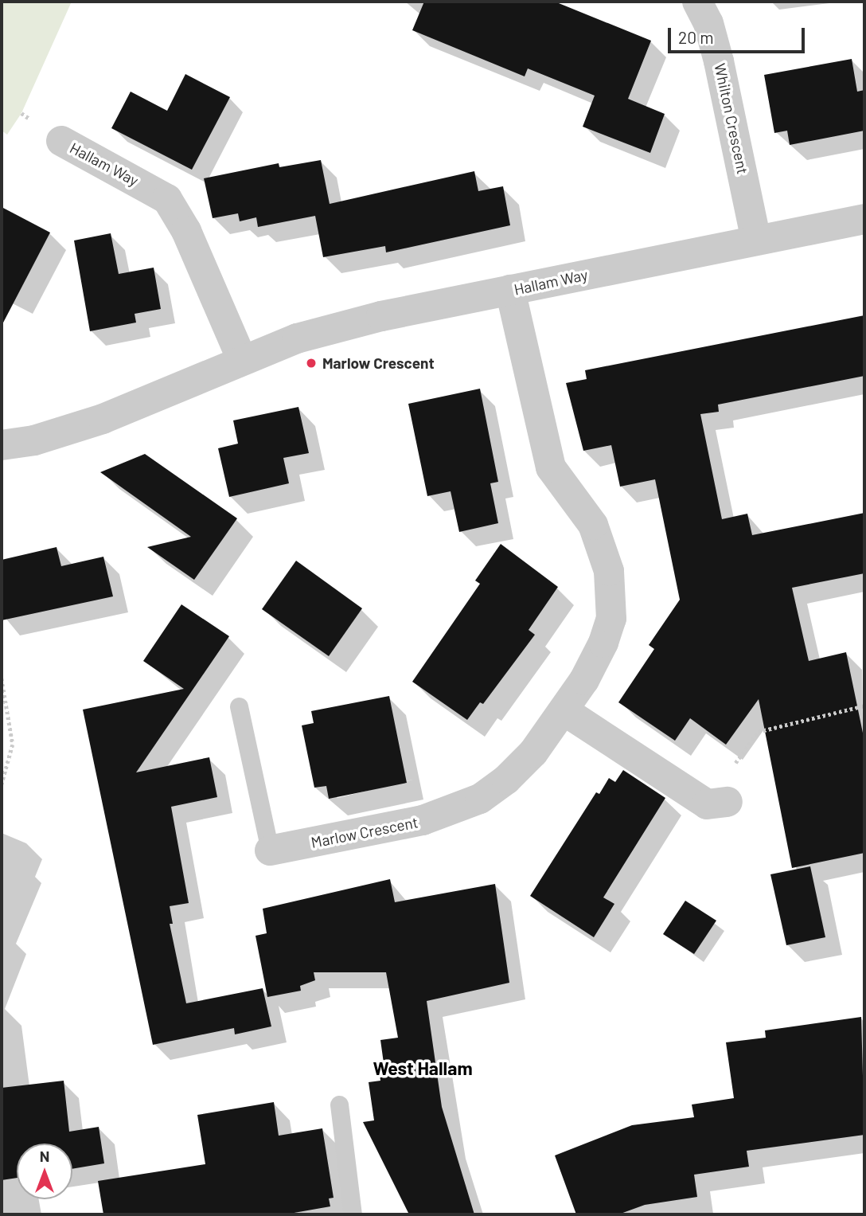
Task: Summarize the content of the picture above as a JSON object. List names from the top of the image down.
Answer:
{
  "streets": {
    "street": ["Whilton Crescent", "Hallam Way", "Marlow Crescent"]
  },
  "crossings": [
    ["Whilton Crescent", "Hallam Way"],
    ["Hallam Way", "Marlow Crescent"]
  ],
  "districts": ["West Hallam"],
  "places": ["Marlow Crescent"],
  "scale_bar": "20 m",
  "north": "top"
}
